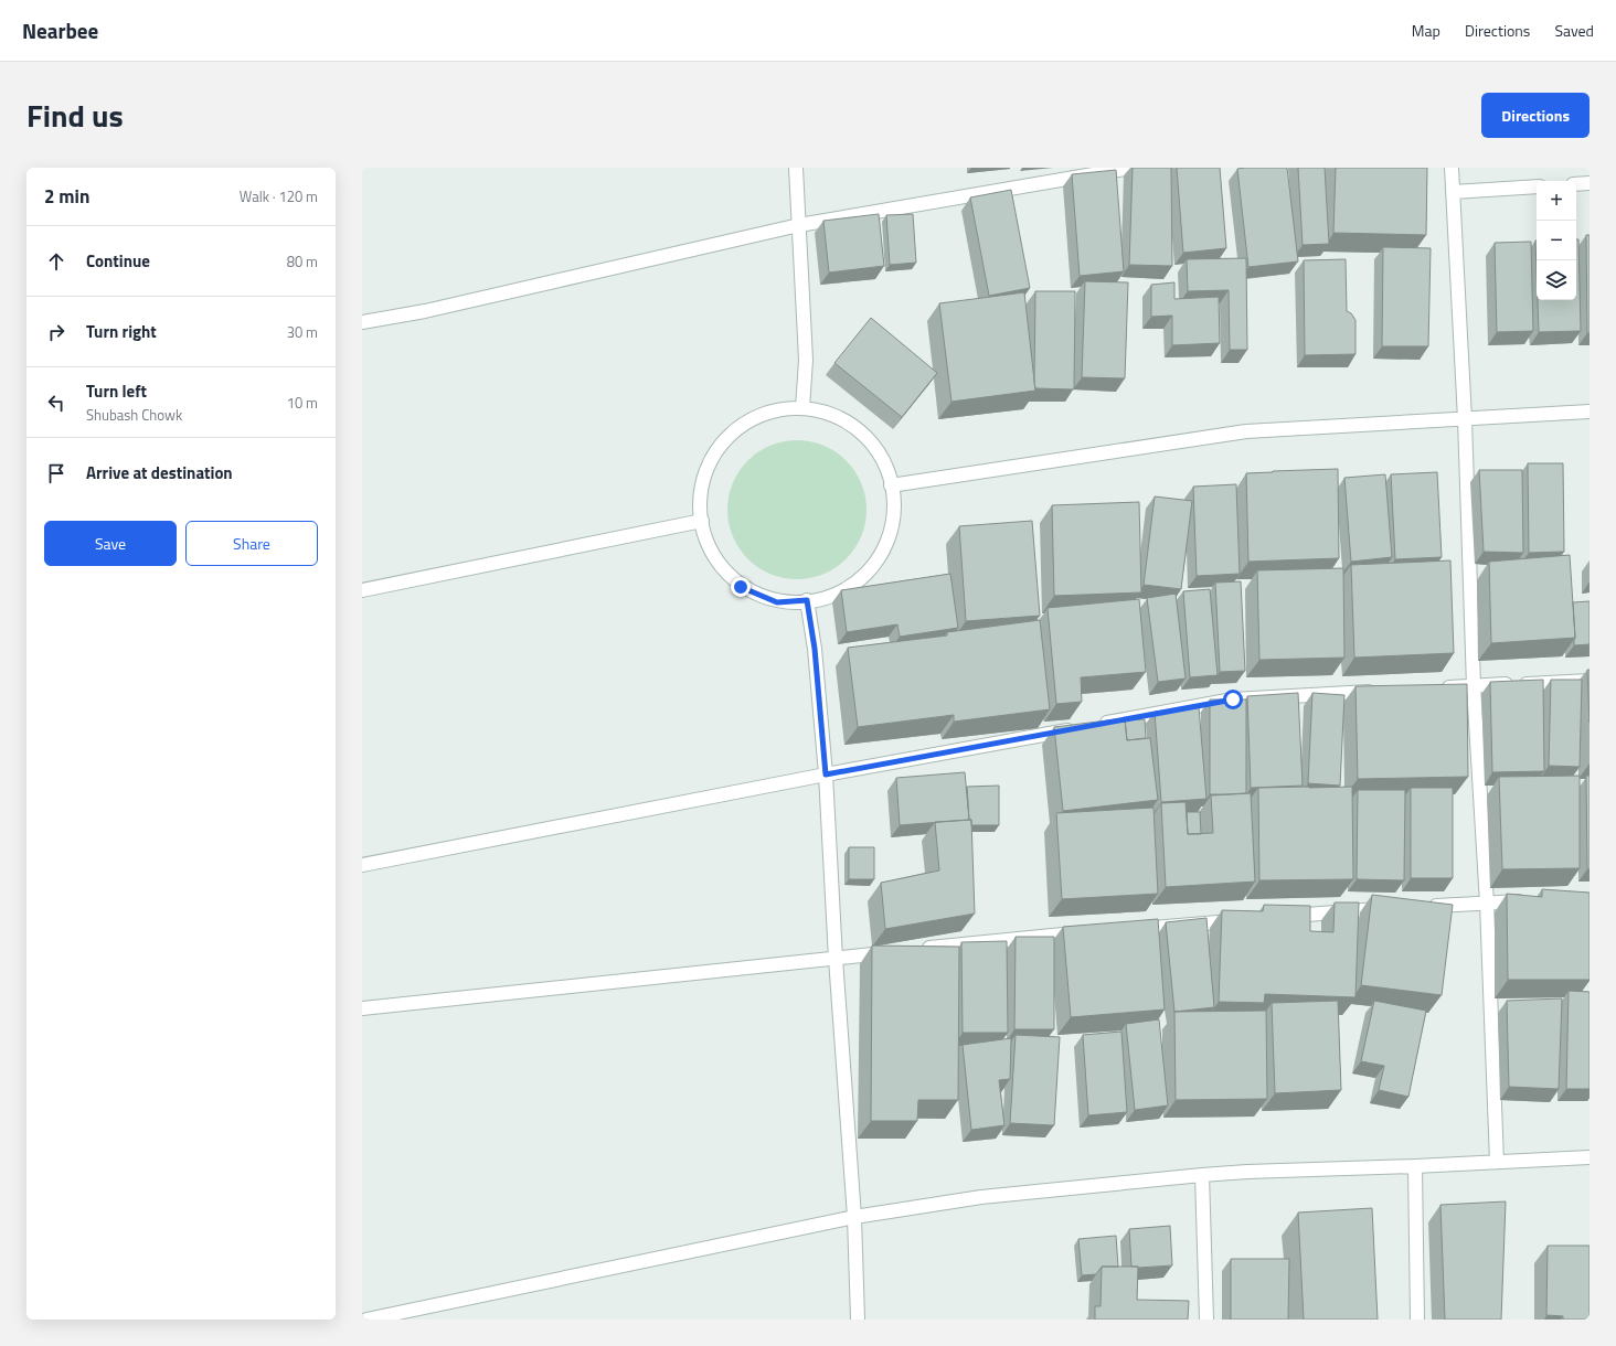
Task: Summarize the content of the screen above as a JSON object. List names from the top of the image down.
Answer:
{
  "page": {
    "header": "Nearbee",
    "nav": ["Map", "Directions", "Saved"],
    "title": "Find us",
    "buttons": [
      "Directions",
      ["Save", "Share"]
    ],
    "heading": ["2 min", "Walk · 120 m"],
    "map_buttons": ["+", "−"],
    "list": [
      ["Continue", "80 m"],
      ["Turn right", "30 m"],
      ["Turn left", "Shubash Chowk", "10 m"],
      "Arrive at destination"
    ]
  }
}
